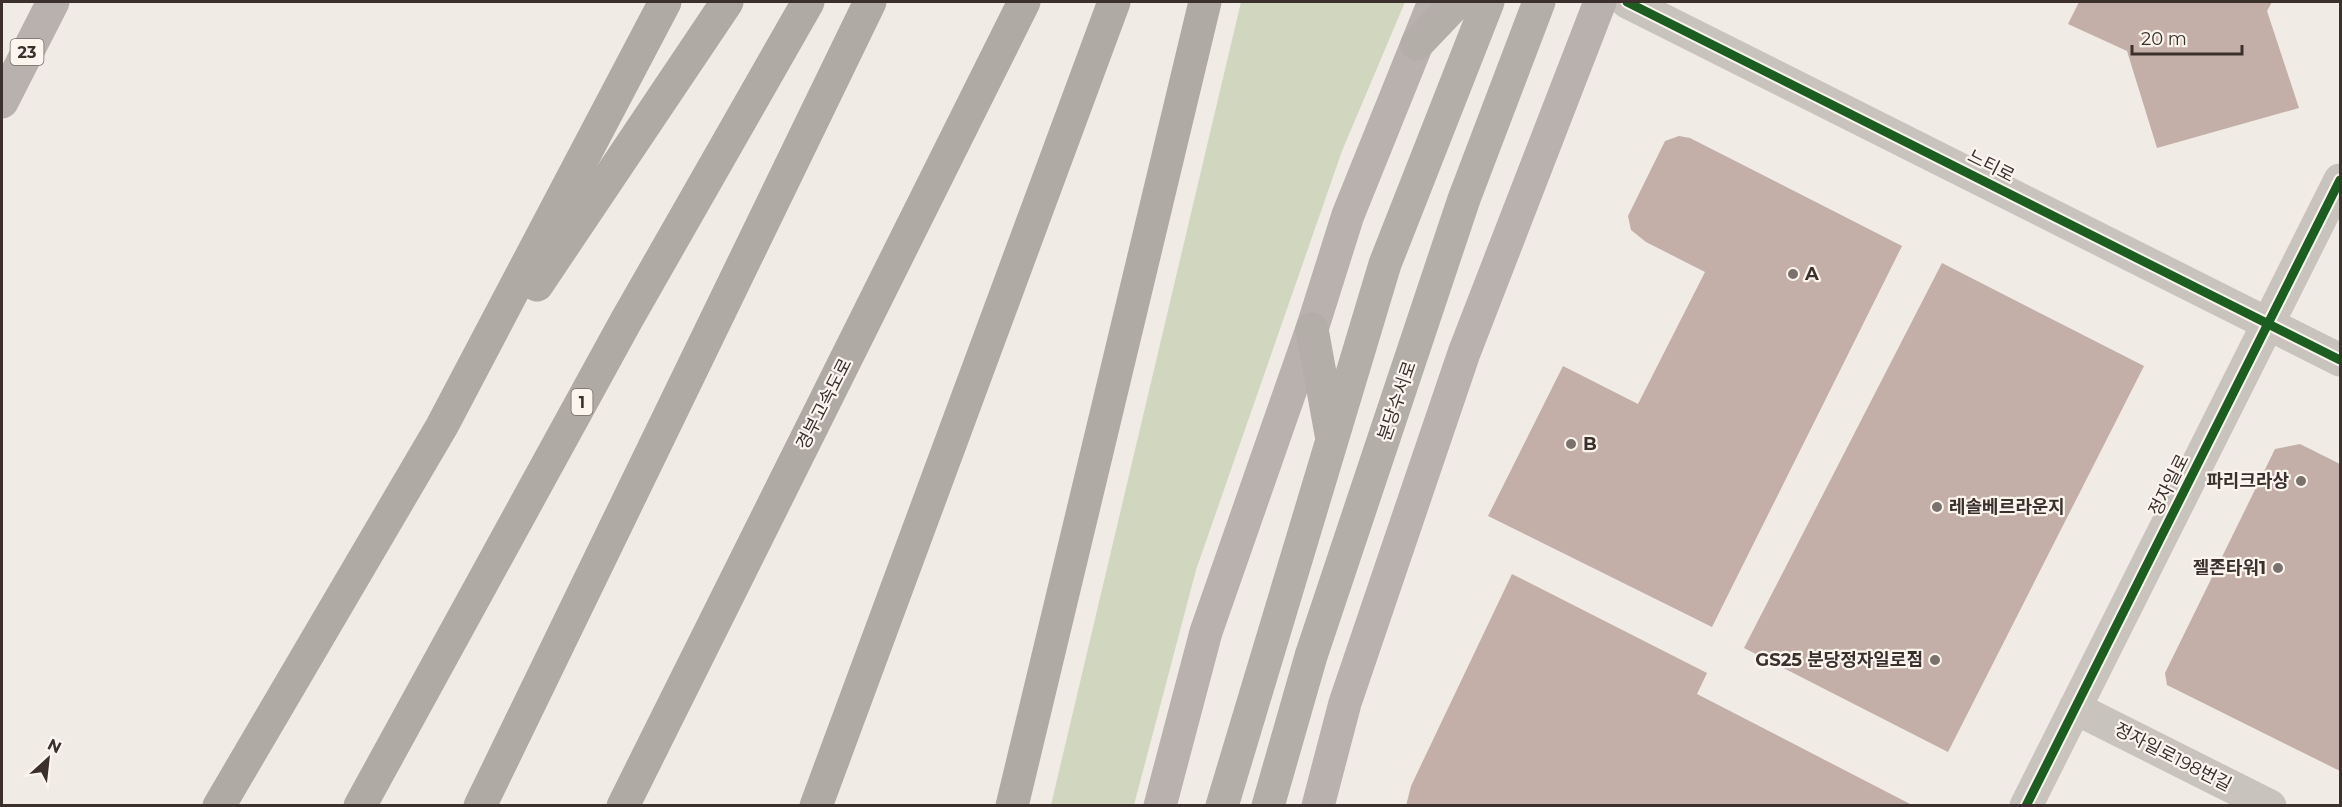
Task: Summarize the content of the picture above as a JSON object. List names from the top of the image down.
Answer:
{
  "streets": {
    "highway": ["분당수서로", "1", "경부고속도로"],
    "main road": ["23"],
    "street": ["느티로", "정자일로", "정자일로198번길"]
  },
  "crossings": [
    ["느티로", "정자일로"],
    ["정자일로", "정자일로198번길"]
  ],
  "places": [
    "A",
    "B",
    "파리크라상",
    "레솔베르라운지",
    "젤존타워1",
    "GS25 분당정자일로점"
  ],
  "scale_bar": "20 m",
  "north": "top right"
}
